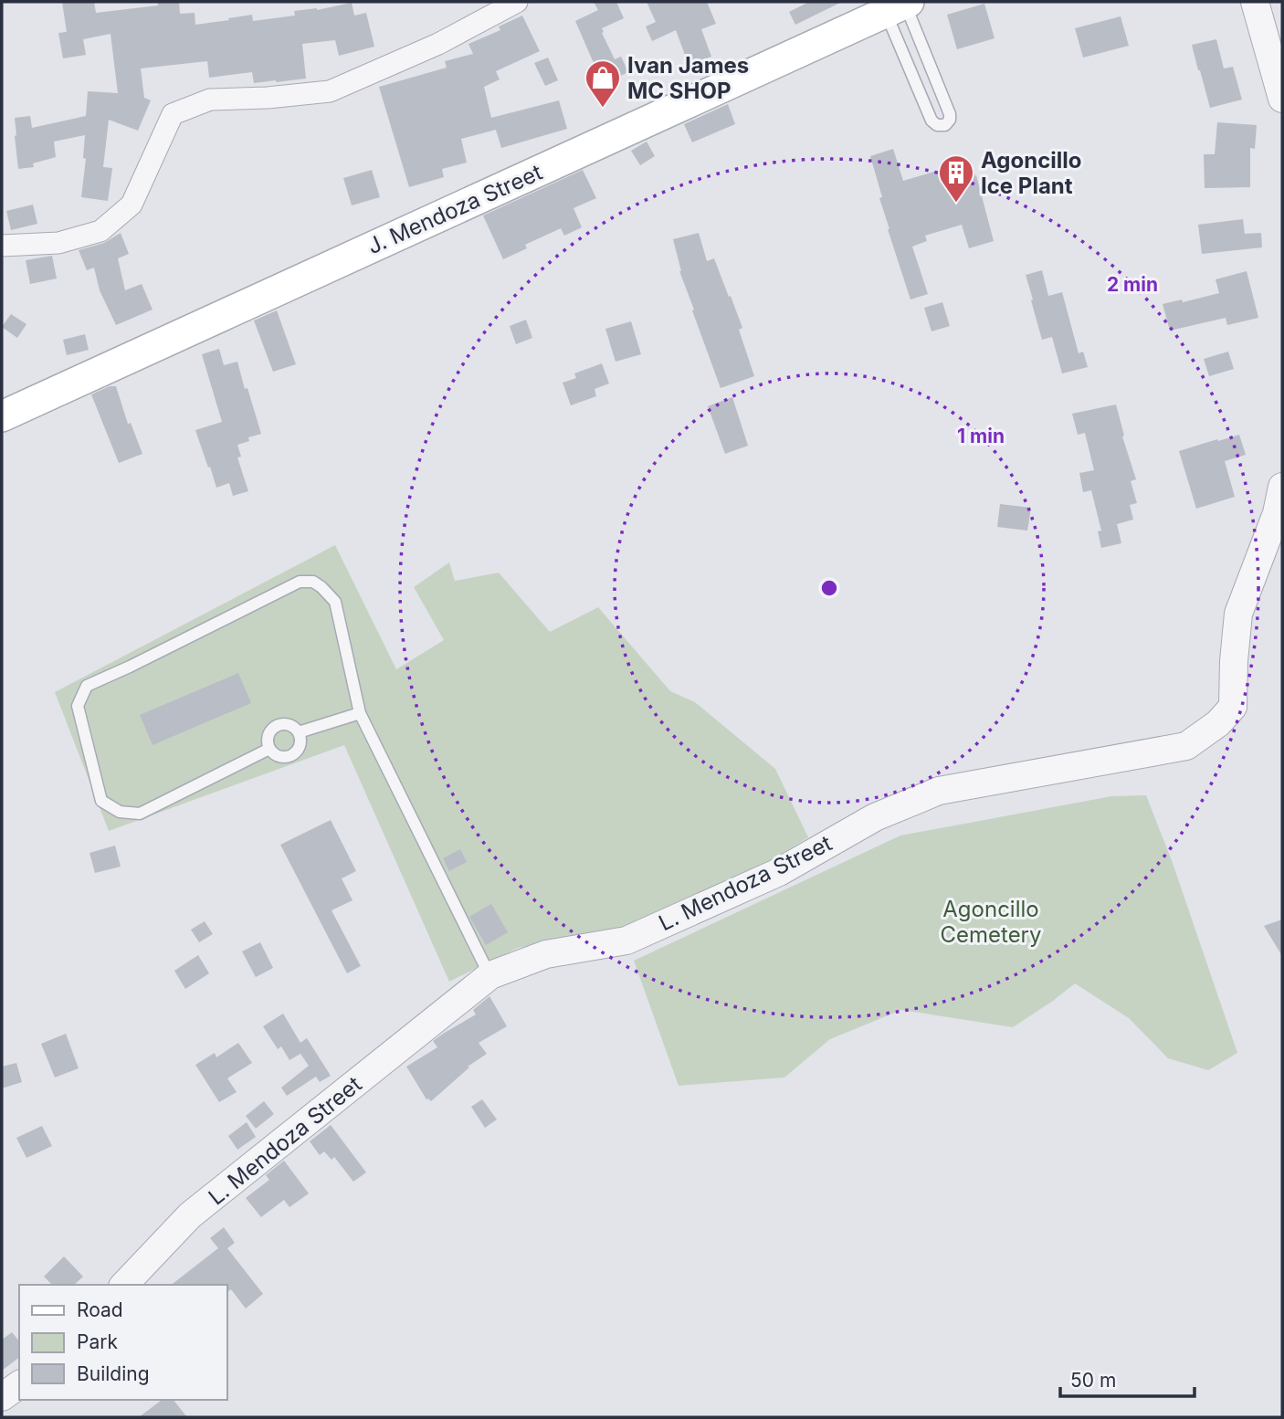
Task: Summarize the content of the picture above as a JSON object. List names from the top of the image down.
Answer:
{
  "streets": {
    "main road": ["J. Mendoza Street"],
    "street": ["L. Mendoza Street"]
  },
  "parks": ["Agoncillo Cemetery"],
  "places": {
    "shop": ["Ivan James MC SHOP"],
    "building": ["Agoncillo Ice Plant"]
  },
  "legend": ["Road", "Park", "Building"],
  "scale_bar": "50 m",
  "rings": ["2 min", "1 min"]
}
